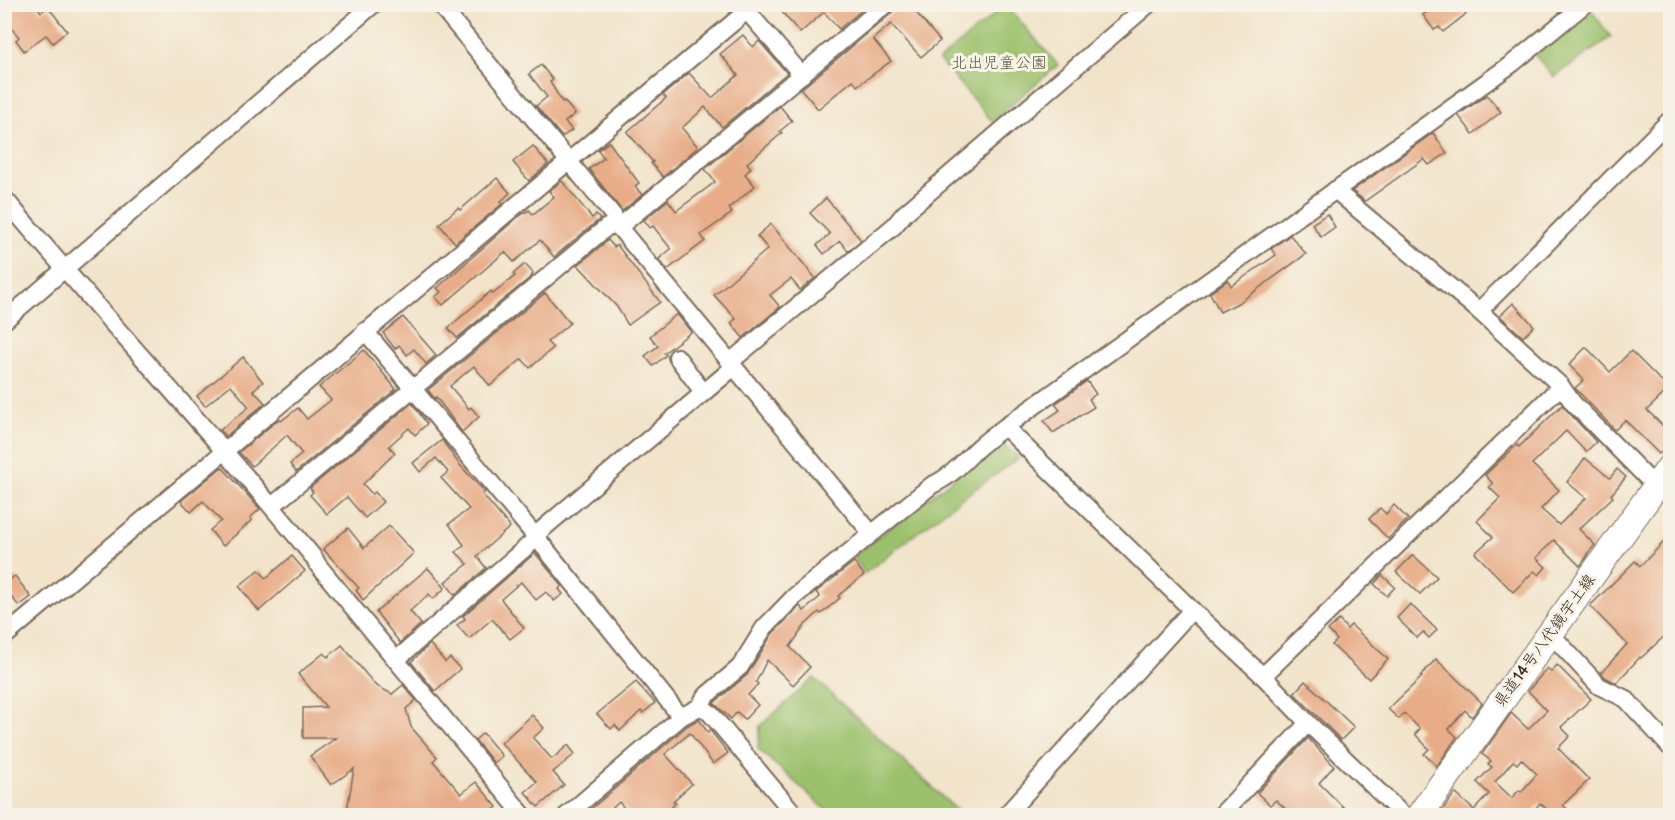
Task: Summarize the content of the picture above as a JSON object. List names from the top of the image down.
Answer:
{
  "streets": {
    "main road": ["県道14号八代鏡宇土線"]
  },
  "parks": ["北出児童公園"]
}
